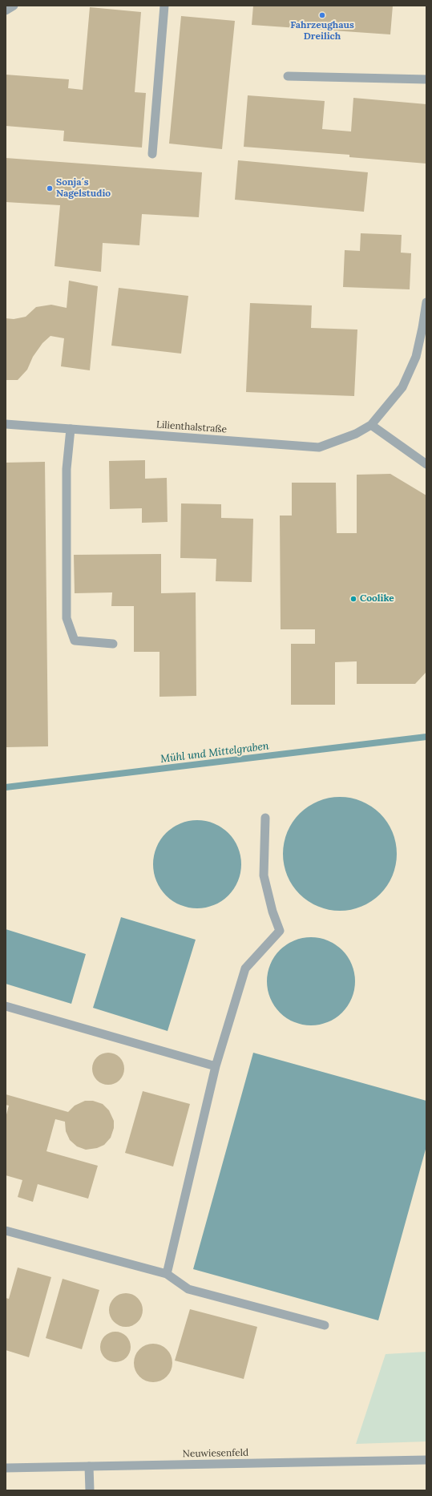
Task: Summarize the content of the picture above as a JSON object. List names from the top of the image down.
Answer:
{
  "streets": {
    "street": ["Lilienthalstraße", "Neuwiesenfeld"]
  },
  "water": ["Mühl und Mittelgraben"],
  "places": ["Fahrzeughaus Dreilich", "Sonja´s Nagelstudio", "Coolike"]
}
